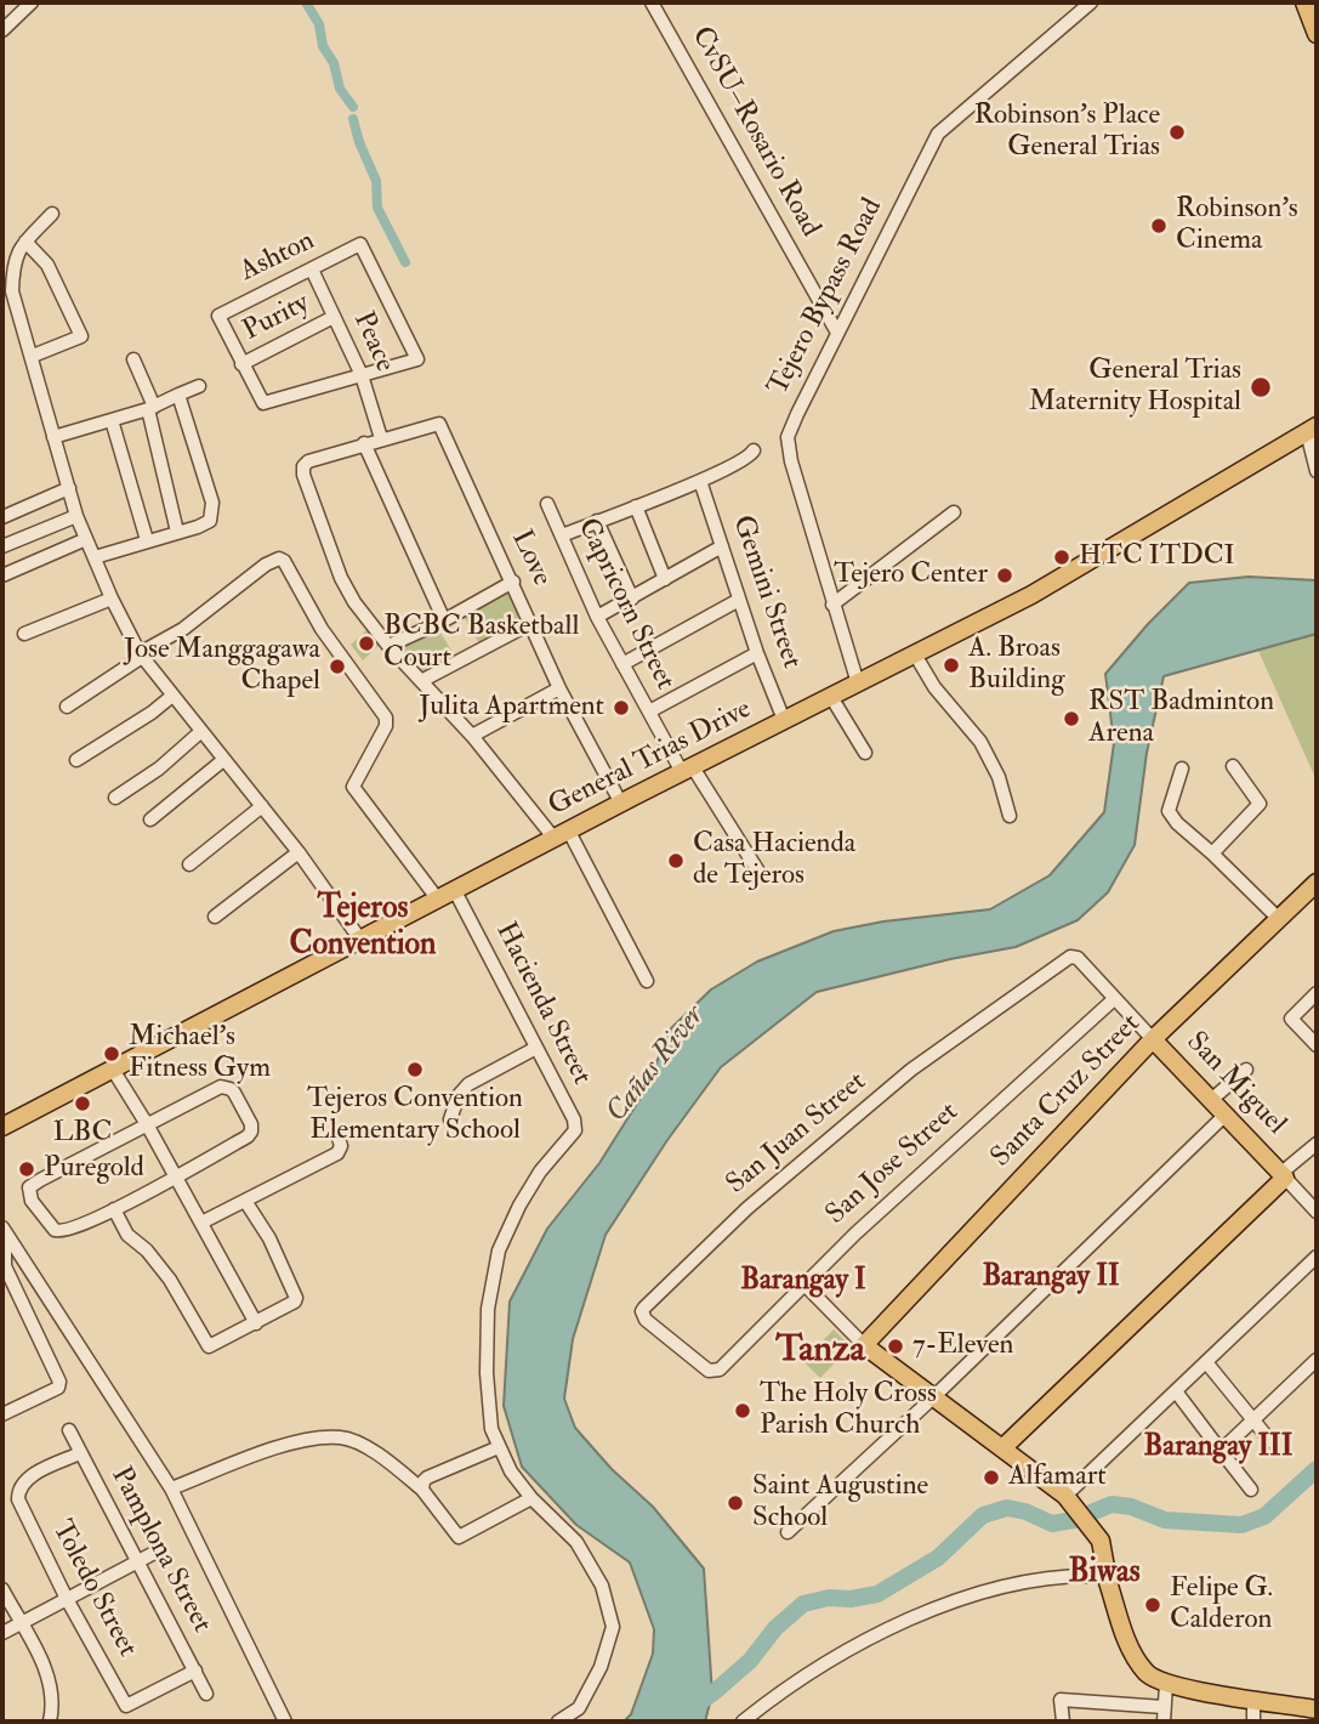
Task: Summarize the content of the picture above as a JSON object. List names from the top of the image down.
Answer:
{
  "streets": {
    "main road": ["General Trias Drive", "San Miguel", "Santa Cruz Street"],
    "street": [
      "CvSU–Rosario Road",
      "Ashton",
      "Tejero Bypass Road",
      "Purity",
      "Peace",
      "Love",
      "Gemini Street",
      "Capricorn Street",
      "Hacienda Street",
      "San Juan Street",
      "San Jose Street",
      "Pamplona Street",
      "Toledo Street"
    ]
  },
  "crossings": [
    ["CvSU–Rosario Road", "Tejero Bypass Road"],
    ["Ashton", "Purity"],
    ["Ashton", "Peace"],
    ["Tejero Bypass Road", "General Trias Drive"],
    ["Purity", "Peace"],
    ["Peace", "Love"],
    ["Love", "General Trias Drive"],
    ["Gemini Street", "General Trias Drive"],
    ["Capricorn Street", "General Trias Drive"],
    ["General Trias Drive", "Hacienda Street"],
    ["San Miguel", "Santa Cruz Street"],
    ["San Miguel", "San Juan Street"],
    ["San Miguel", "San Jose Street"],
    ["San Juan Street", "San Jose Street"],
    ["Pamplona Street", "Toledo Street"]
  ],
  "districts": [
    "Tejeros Convention",
    "Barangay II",
    "Barangay I",
    "Tanza",
    "Barangay III",
    "Biwas"
  ],
  "water": ["Cañas River"],
  "places": [
    "Robinson's Place General Trias",
    "Robinson's Cinema",
    "General Trias Maternity Hospital",
    "HTC ITDCI",
    "Tejero Center",
    "BCBC Basketball Court",
    "A. Broas Building",
    "Jose Manggagawa Chapel",
    "Julita Apartment",
    "RST Badminton Arena",
    "Casa Hacienda de Tejeros",
    "Michael's Fitness Gym",
    "Tejeros Convention Elementary School",
    "LBC",
    "Puregold",
    "7-Eleven",
    "The Holy Cross Parish Church",
    "Alfamart",
    "Saint Augustine School",
    "Felipe G. Calderon"
  ]
}
